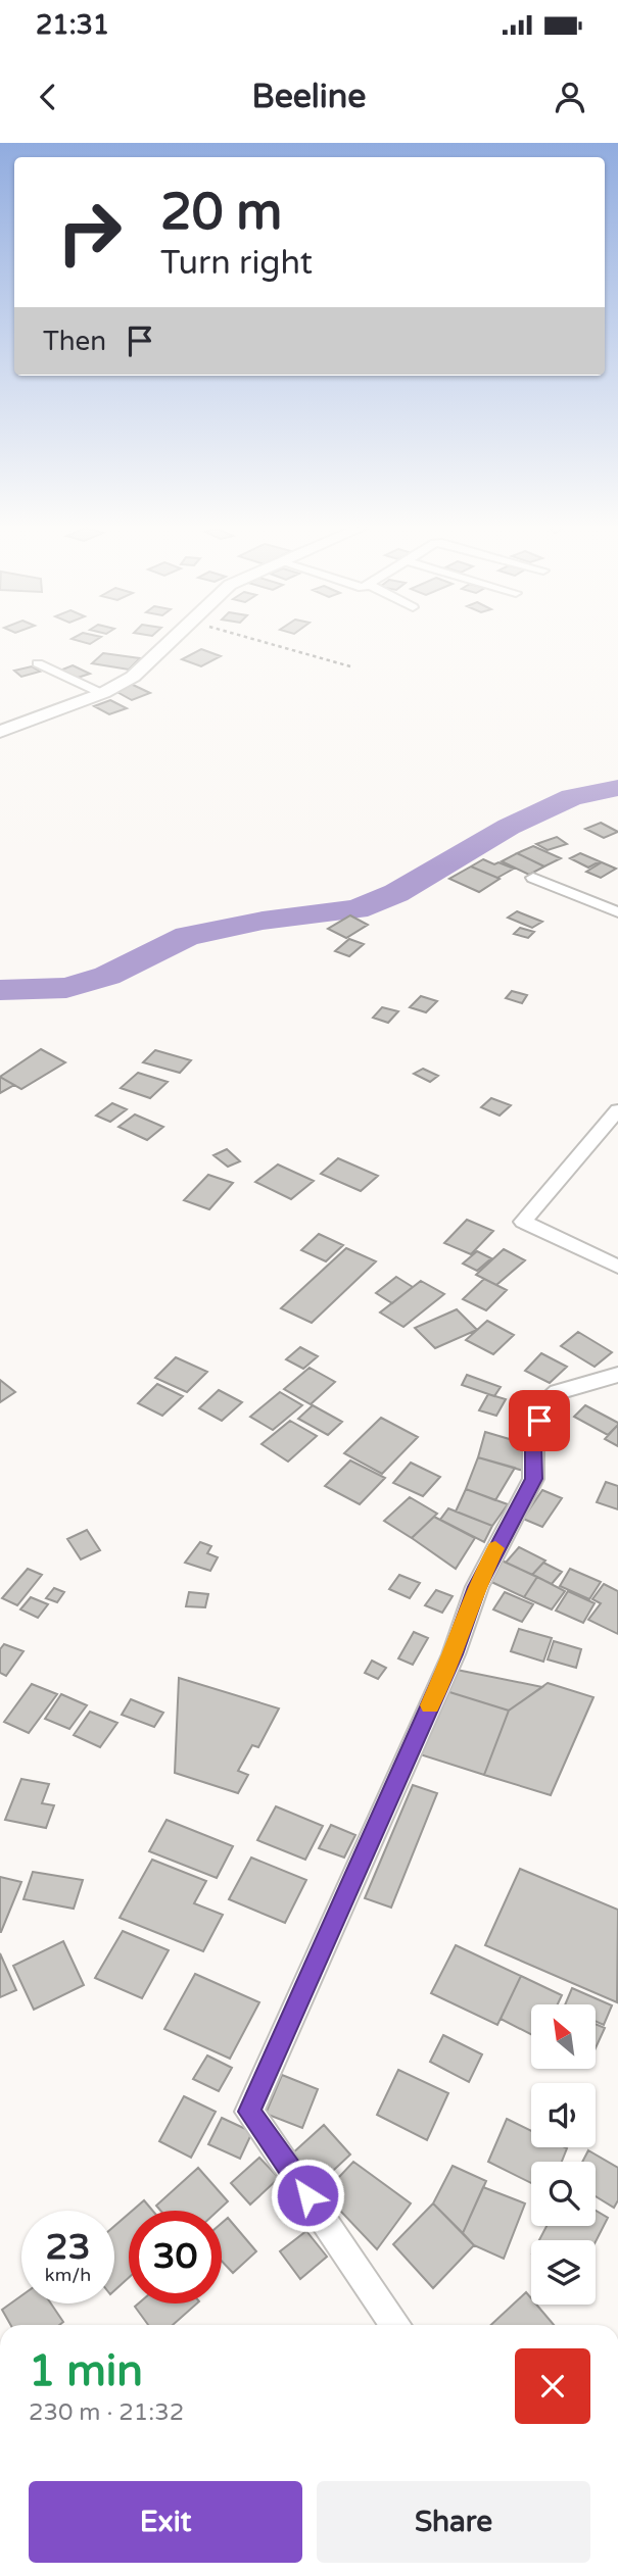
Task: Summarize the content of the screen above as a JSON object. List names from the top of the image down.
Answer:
{
  "north": "top left",
  "page": {
    "status": "21:31",
    "header": "Beeline",
    "turn": ["20 m", "Turn right"],
    "then": "Then",
    "speed": "23 km/h",
    "limit": "30",
    "heading": ["1 min", "230 m · 21:32"],
    "buttons": ["Exit", "Share"]
  }
}
